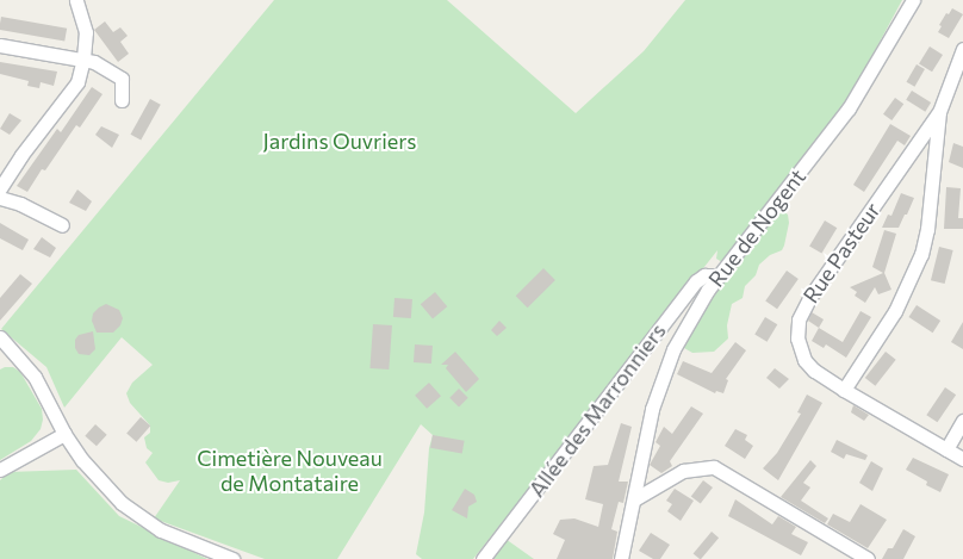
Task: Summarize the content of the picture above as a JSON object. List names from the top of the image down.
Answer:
{
  "streets": {
    "street": ["Rue de Nogent", "Rue Pasteur", "Allée des Marronniers"]
  },
  "crossings": [
    ["Rue de Nogent", "Allée des Marronniers"]
  ],
  "parks": ["Jardins Ouvriers", "Cimetière Nouveau de Montataire"]
}
